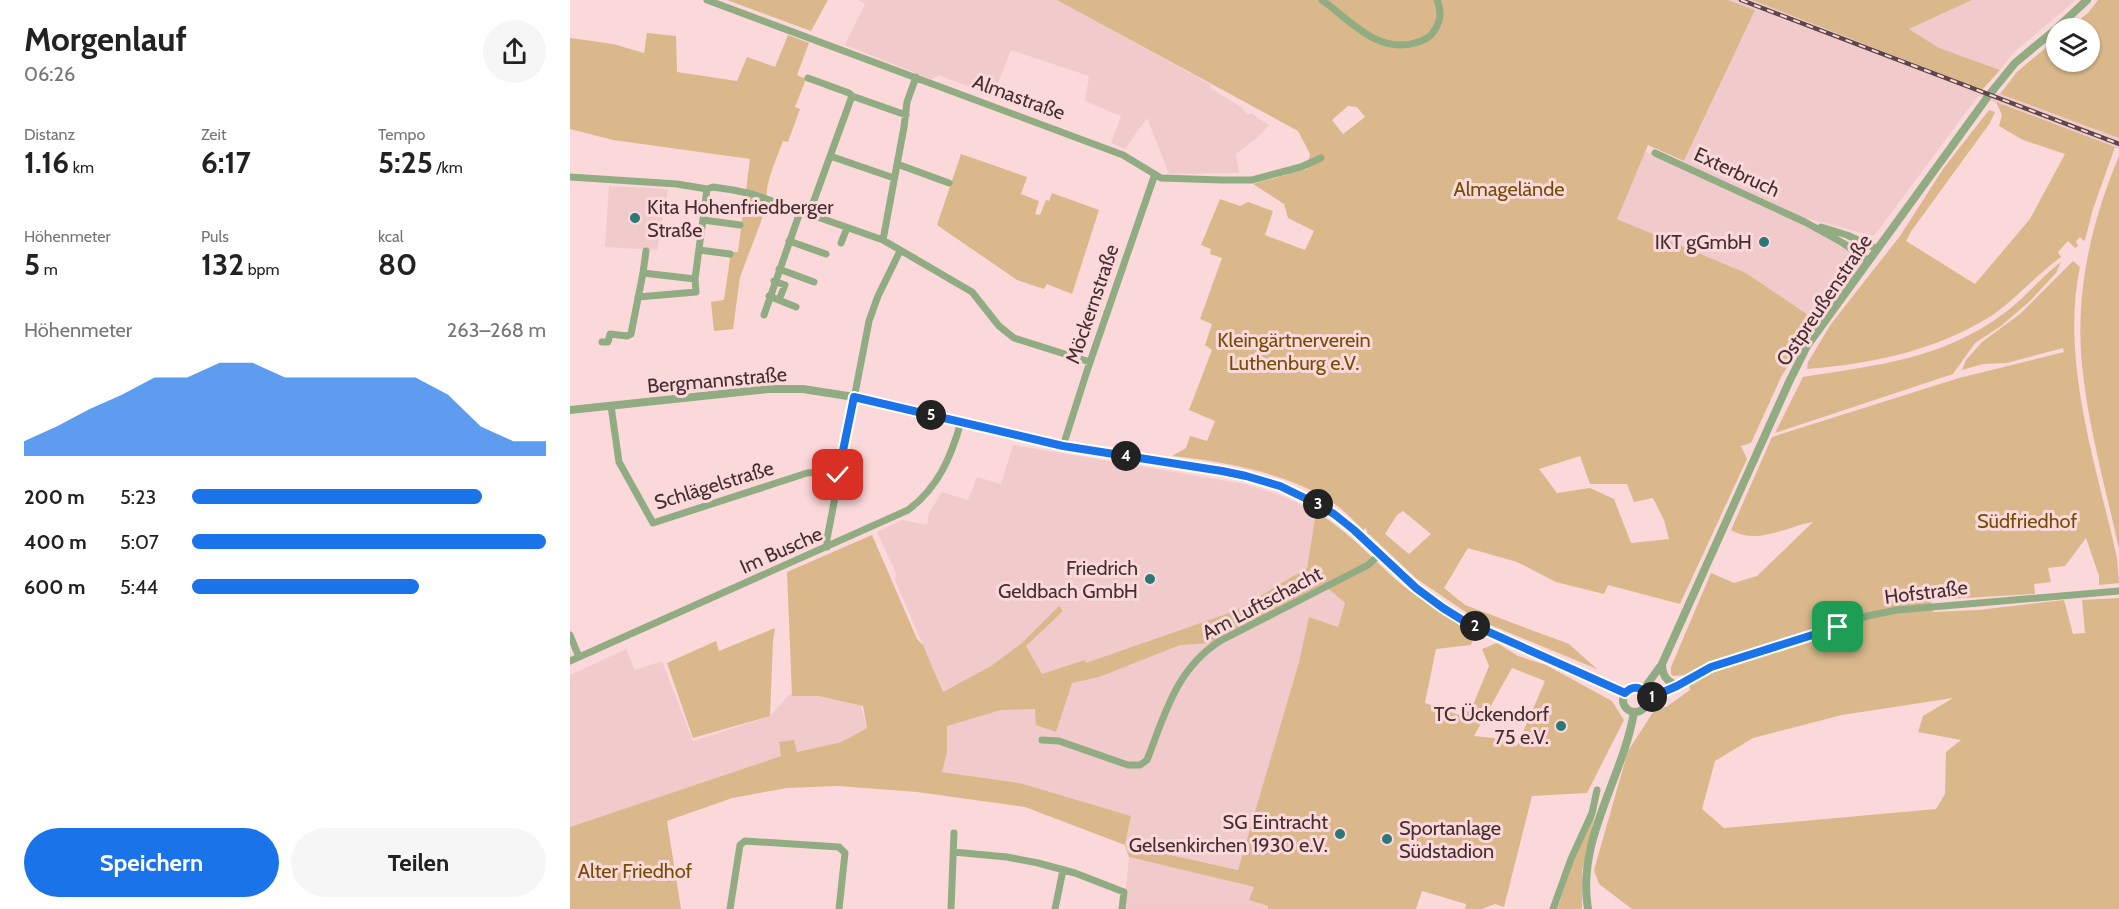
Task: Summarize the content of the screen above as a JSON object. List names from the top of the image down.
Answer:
{
  "streets": {
    "street": [
      "Almastraße",
      "Exterbruch",
      "Ostpreußenstraße",
      "Möckernstraße",
      "Bergmannstraße",
      "Schlägelstraße",
      "Im Busche",
      "Hofstraße",
      "Am Luftschacht"
    ]
  },
  "crossings": [
    ["Almastraße", "Möckernstraße"],
    ["Exterbruch", "Ostpreußenstraße"],
    ["Ostpreußenstraße", "Bergmannstraße"],
    ["Ostpreußenstraße", "Hofstraße"],
    ["Möckernstraße", "Bergmannstraße"],
    ["Bergmannstraße", "Schlägelstraße"],
    ["Bergmannstraße", "Im Busche"],
    ["Bergmannstraße", "Hofstraße"],
    ["Bergmannstraße", "Am Luftschacht"]
  ],
  "parks": [
    "Almagelände",
    "Kleingärtnerverein Luthenburg e.V.",
    "Südfriedhof",
    "Alter Friedhof"
  ],
  "places": [
    "Kita Hohenfriedberger Straße",
    "IKT gGmbH",
    "Friedrich Geldbach GmbH",
    "TC Ückendorf 75 e.V.",
    "SG Eintracht Gelsenkirchen 1930 e.V.",
    "Sportanlage Südstadion"
  ],
  "page": {
    "heading": ["Morgenlauf", "06:26"],
    "stats": [
      ["Distanz", "1.16 km"],
      ["Zeit", "6:17"],
      ["Tempo", "5:25 /km"],
      ["Höhenmeter", "5 m"],
      ["Puls", "132 bpm"],
      ["kcal", "80"]
    ],
    "chart": ["Höhenmeter", "263–268 m"],
    "pins": [
      "5",
      "4",
      "3",
      "2",
      "1"
    ],
    "list": [
      {
        "name": "200 m",
        "note": "5:23"
      },
      {
        "name": "400 m",
        "note": "5:07"
      },
      {
        "name": "600 m",
        "note": "5:44"
      }
    ],
    "buttons": ["Speichern", "Teilen"]
  }
}
